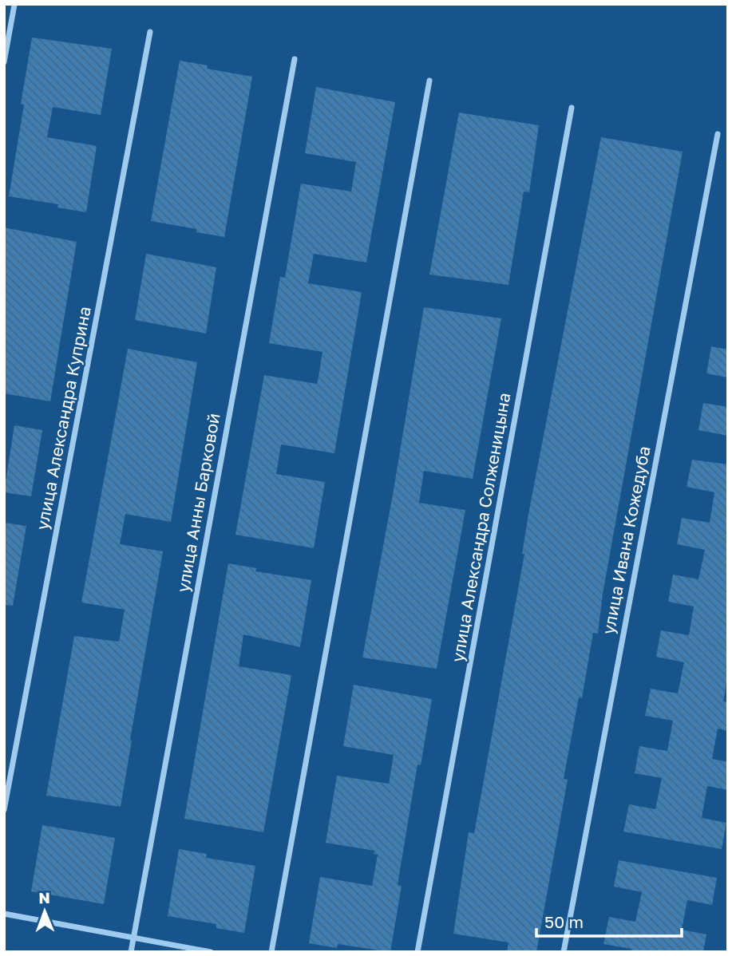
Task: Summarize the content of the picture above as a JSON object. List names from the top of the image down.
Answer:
{
  "streets": {
    "street": [
      "улица Александра Куприна",
      "улица Анны Барковой",
      "улица Александра Солженицына",
      "улица Ивана Кожедуба"
    ]
  },
  "scale_bar": "50 m",
  "north": "top"
}
